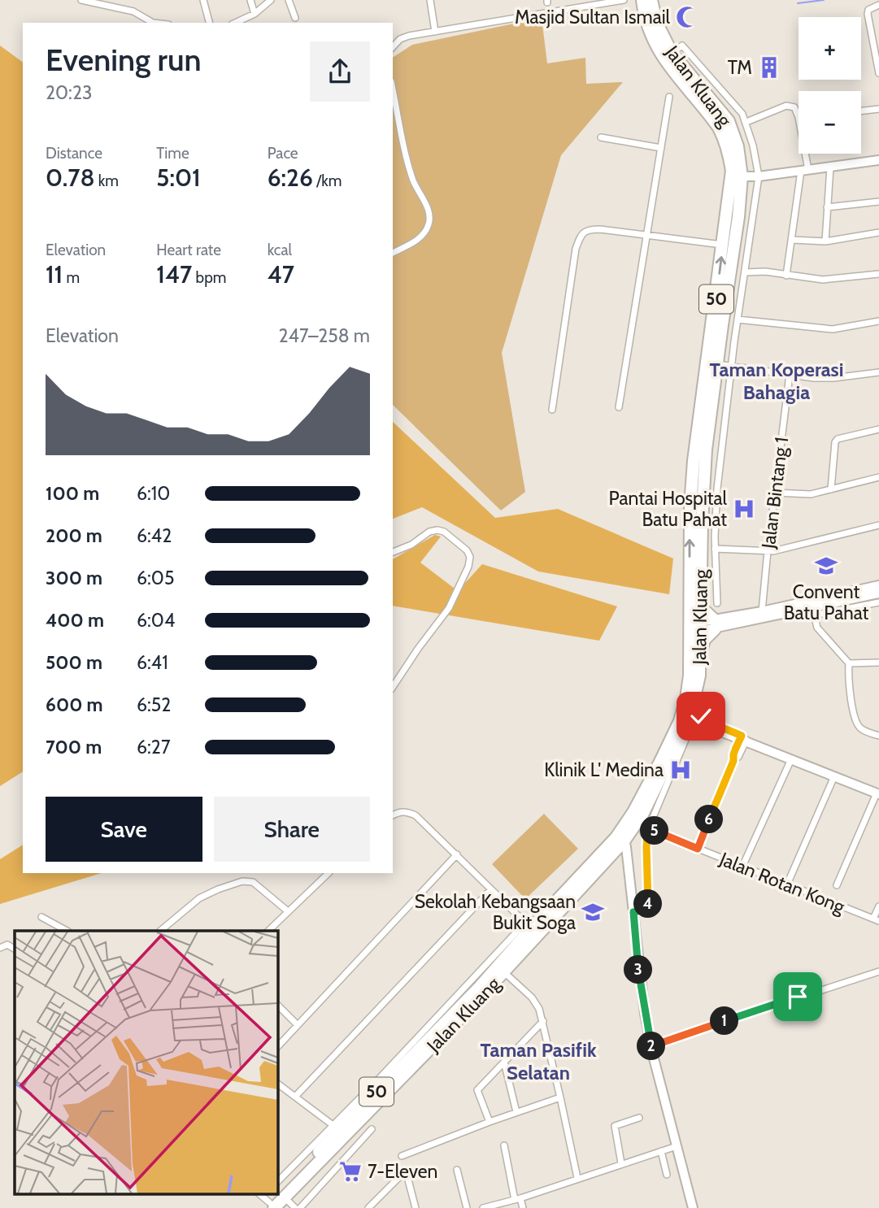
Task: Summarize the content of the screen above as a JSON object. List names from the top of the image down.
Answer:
{
  "streets": {
    "highway": ["Jalan Kluang", "50"],
    "street": ["Jalan Bintang 1", "Jalan Rotan Kong"]
  },
  "districts": ["Taman Koperasi Bahagia", "Taman Pasifik Selatan"],
  "places": {
    "mosque": ["Masjid Sultan Ismail"],
    "building": ["TM"],
    "hospital": ["Pantai Hospital Batu Pahat", "Klinik L' Medina"],
    "school or university": ["Convent Batu Pahat", "Sekolah Kebangsaan Bukit Soga"],
    "supermarket": ["7-Eleven"]
  },
  "page": {
    "map_buttons": ["+", "−"],
    "heading": ["Evening run", "20:23"],
    "stats": [
      ["Distance", "0.78 km"],
      ["Time", "5:01"],
      ["Pace", "6:26 /km"],
      ["Elevation", "11 m"],
      ["Heart rate", "147 bpm"],
      ["kcal", "47"]
    ],
    "chart": ["Elevation", "247–258 m"],
    "list": [
      {
        "name": "100 m",
        "note": "6:10"
      },
      {
        "name": "200 m",
        "note": "6:42"
      },
      {
        "name": "300 m",
        "note": "6:05"
      },
      {
        "name": "400 m",
        "note": "6:04"
      },
      {
        "name": "500 m",
        "note": "6:41"
      },
      {
        "name": "600 m",
        "note": "6:52"
      },
      {
        "name": "700 m",
        "note": "6:27"
      }
    ],
    "buttons": ["Save", "Share"],
    "pins": [
      "6",
      "5",
      "4",
      "3",
      "1",
      "2"
    ]
  }
}
